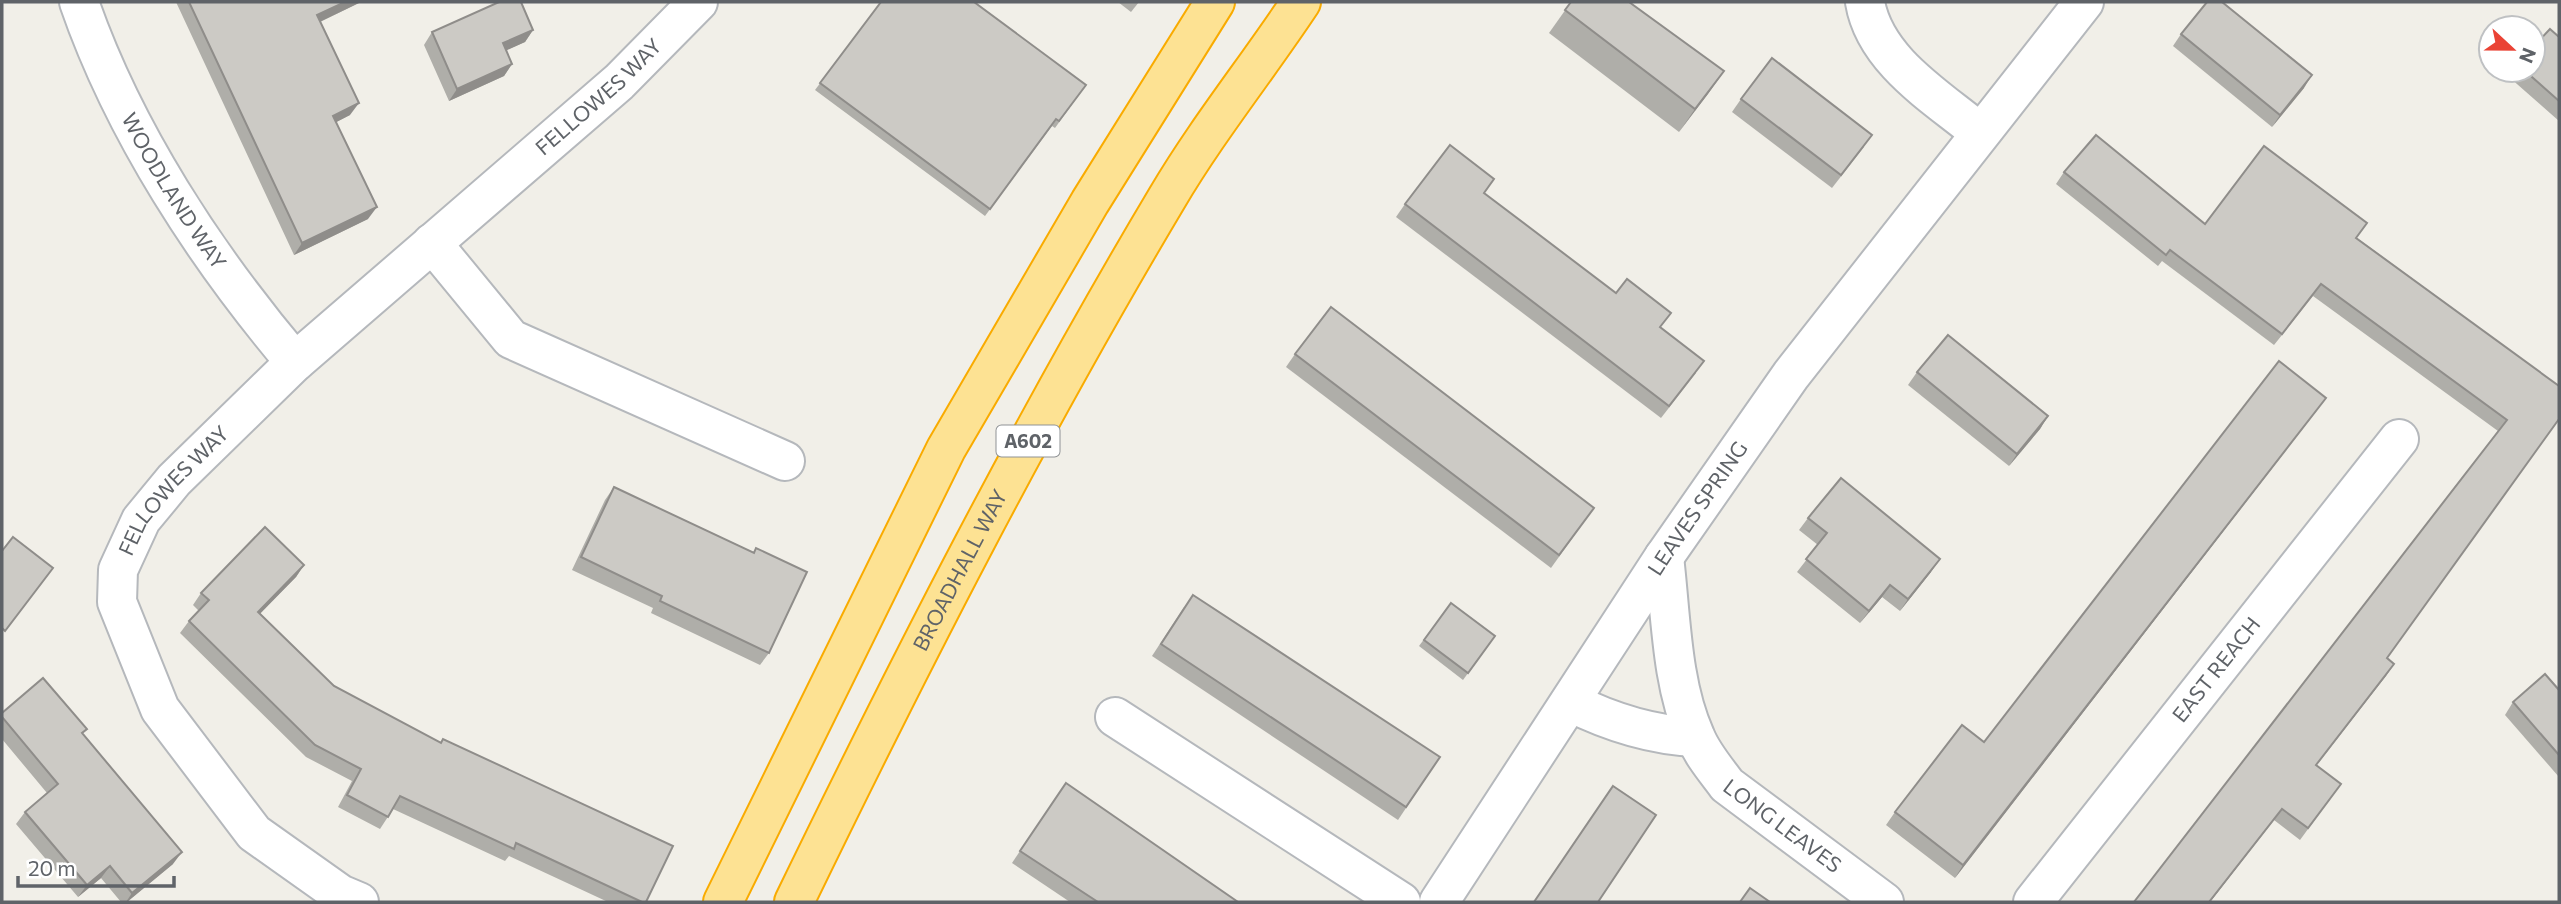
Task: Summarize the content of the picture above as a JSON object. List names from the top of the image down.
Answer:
{
  "streets": {
    "highway": ["A602", "BROADHALL WAY"],
    "street": [
      "FELLOWES WAY",
      "WOODLAND WAY",
      "LEAVES SPRING",
      "EAST REACH",
      "LONG LEAVES"
    ]
  },
  "crossings": [
    ["FELLOWES WAY", "WOODLAND WAY"],
    ["LEAVES SPRING", "LONG LEAVES"]
  ],
  "scale_bar": "20 m",
  "north": "right"
}
